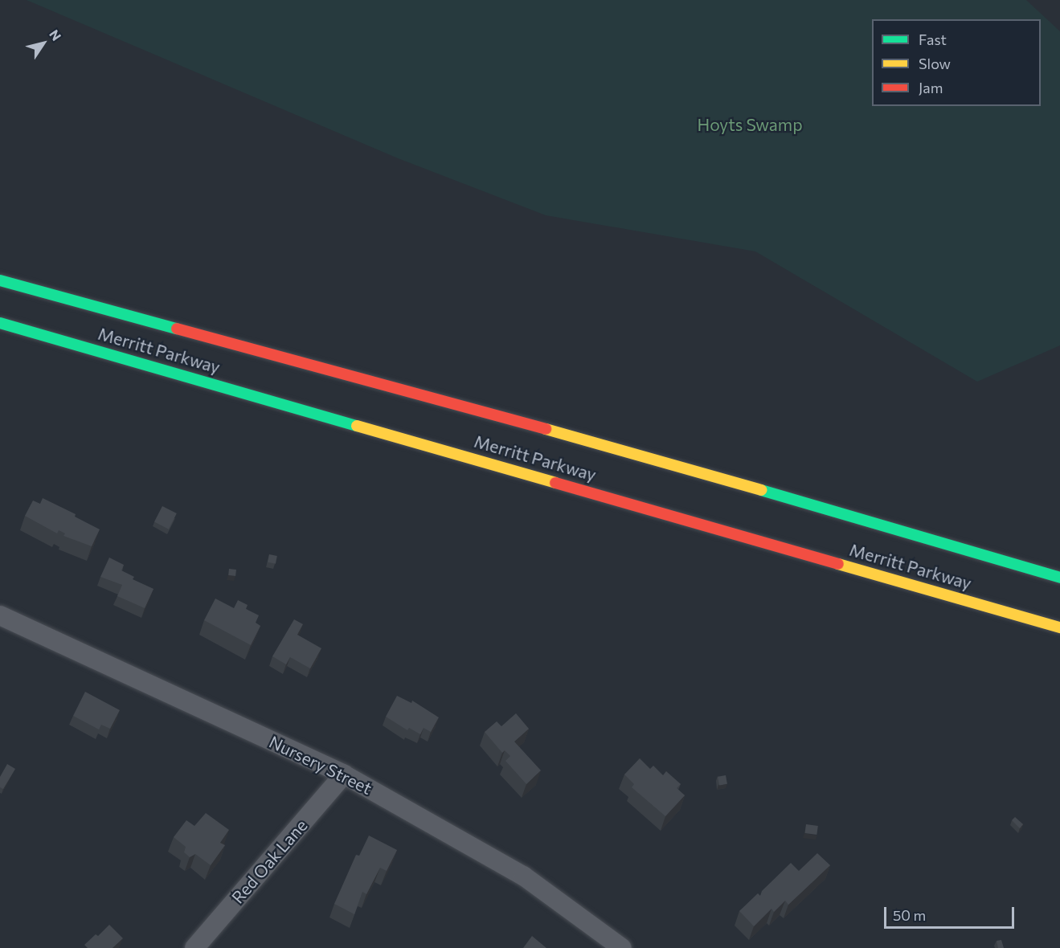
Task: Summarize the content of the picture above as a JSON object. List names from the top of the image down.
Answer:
{
  "streets": {
    "highway": ["Merritt Parkway"],
    "street": ["Nursery Street", "Red Oak Lane"]
  },
  "crossings": [
    ["Nursery Street", "Red Oak Lane"]
  ],
  "parks": ["Hoyts Swamp"],
  "legend": ["Fast", "Slow", "Jam"],
  "scale_bar": "50 m",
  "north": "top right"
}
